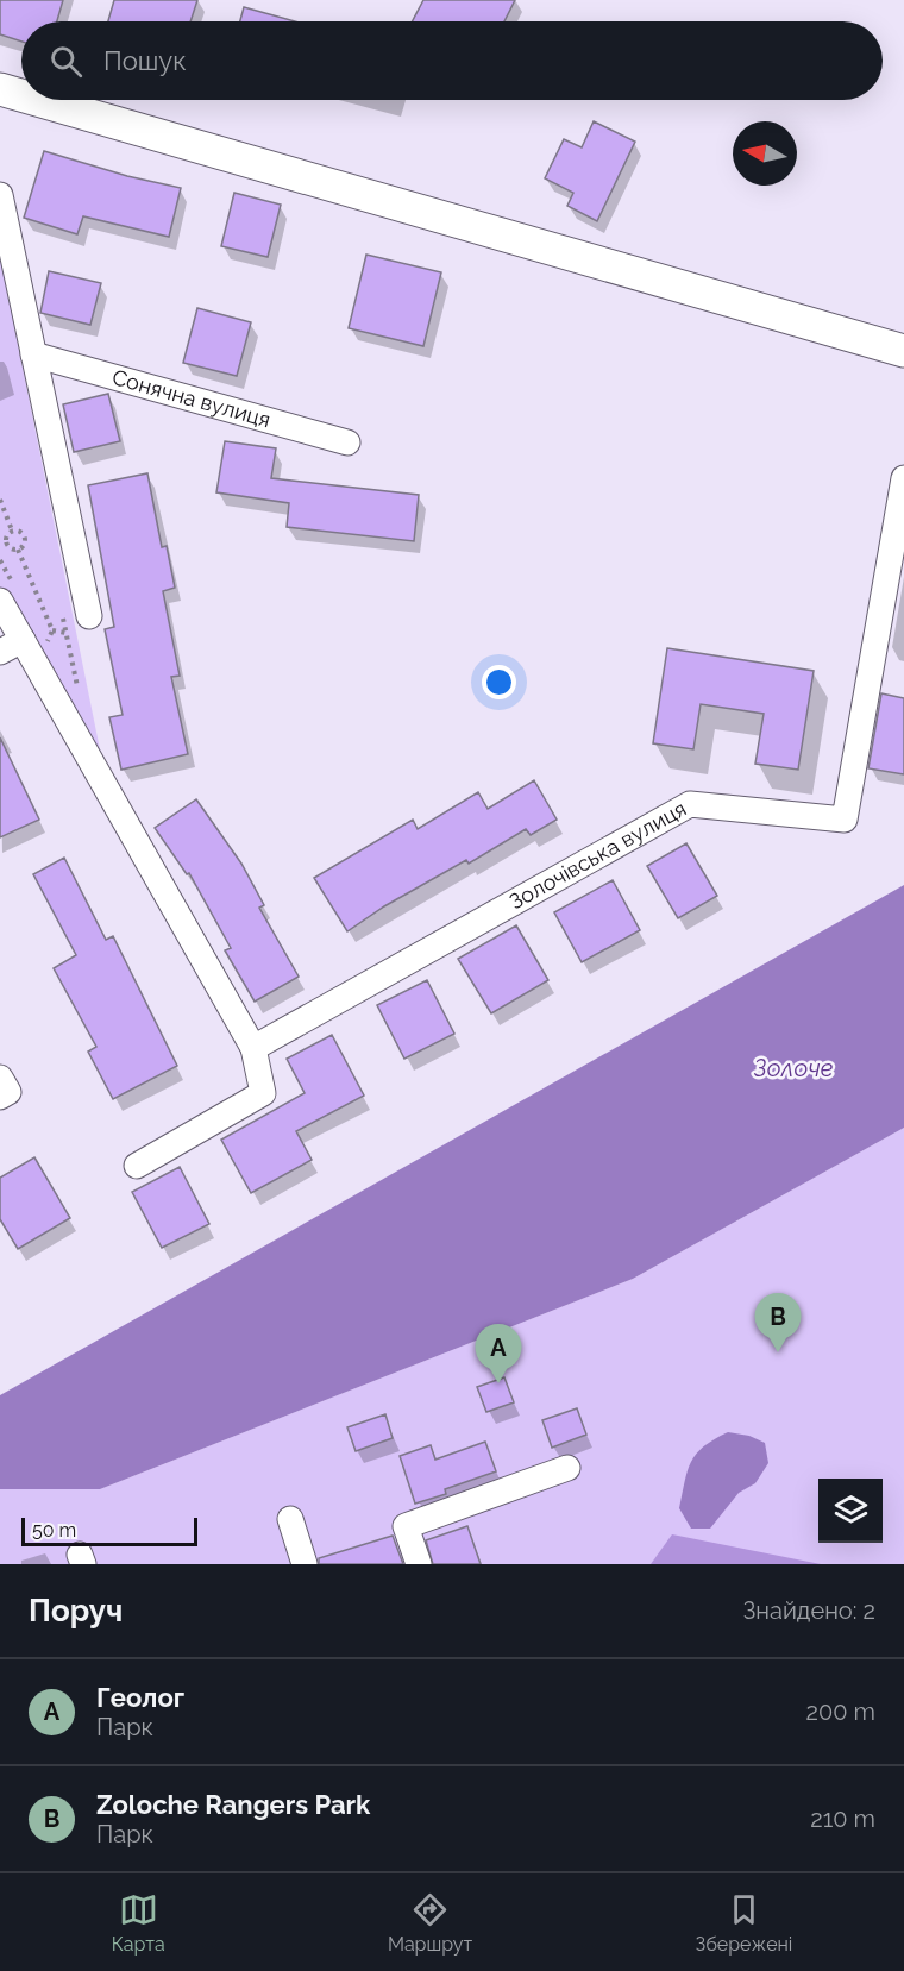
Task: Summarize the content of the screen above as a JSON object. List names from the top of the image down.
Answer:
{
  "streets": {
    "street": ["Сонячна вулиця", "Золочівська вулиця"]
  },
  "water": ["Золоче"],
  "scale_bar": "50 m",
  "north": "left",
  "page": {
    "search": "Пошук",
    "pins": ["B", "A"],
    "scale": "50 m",
    "heading": ["Поруч", "Знайдено: 2"],
    "list": [
      {
        "mark": "A",
        "name": "Геолог",
        "note": "Парк",
        "value": "200 m"
      },
      {
        "mark": "B",
        "name": "Zoloche Rangers Park",
        "note": "Парк",
        "value": "210 m"
      }
    ],
    "nav": ["Карта", "Маршрут", "Збережені"]
  }
}
